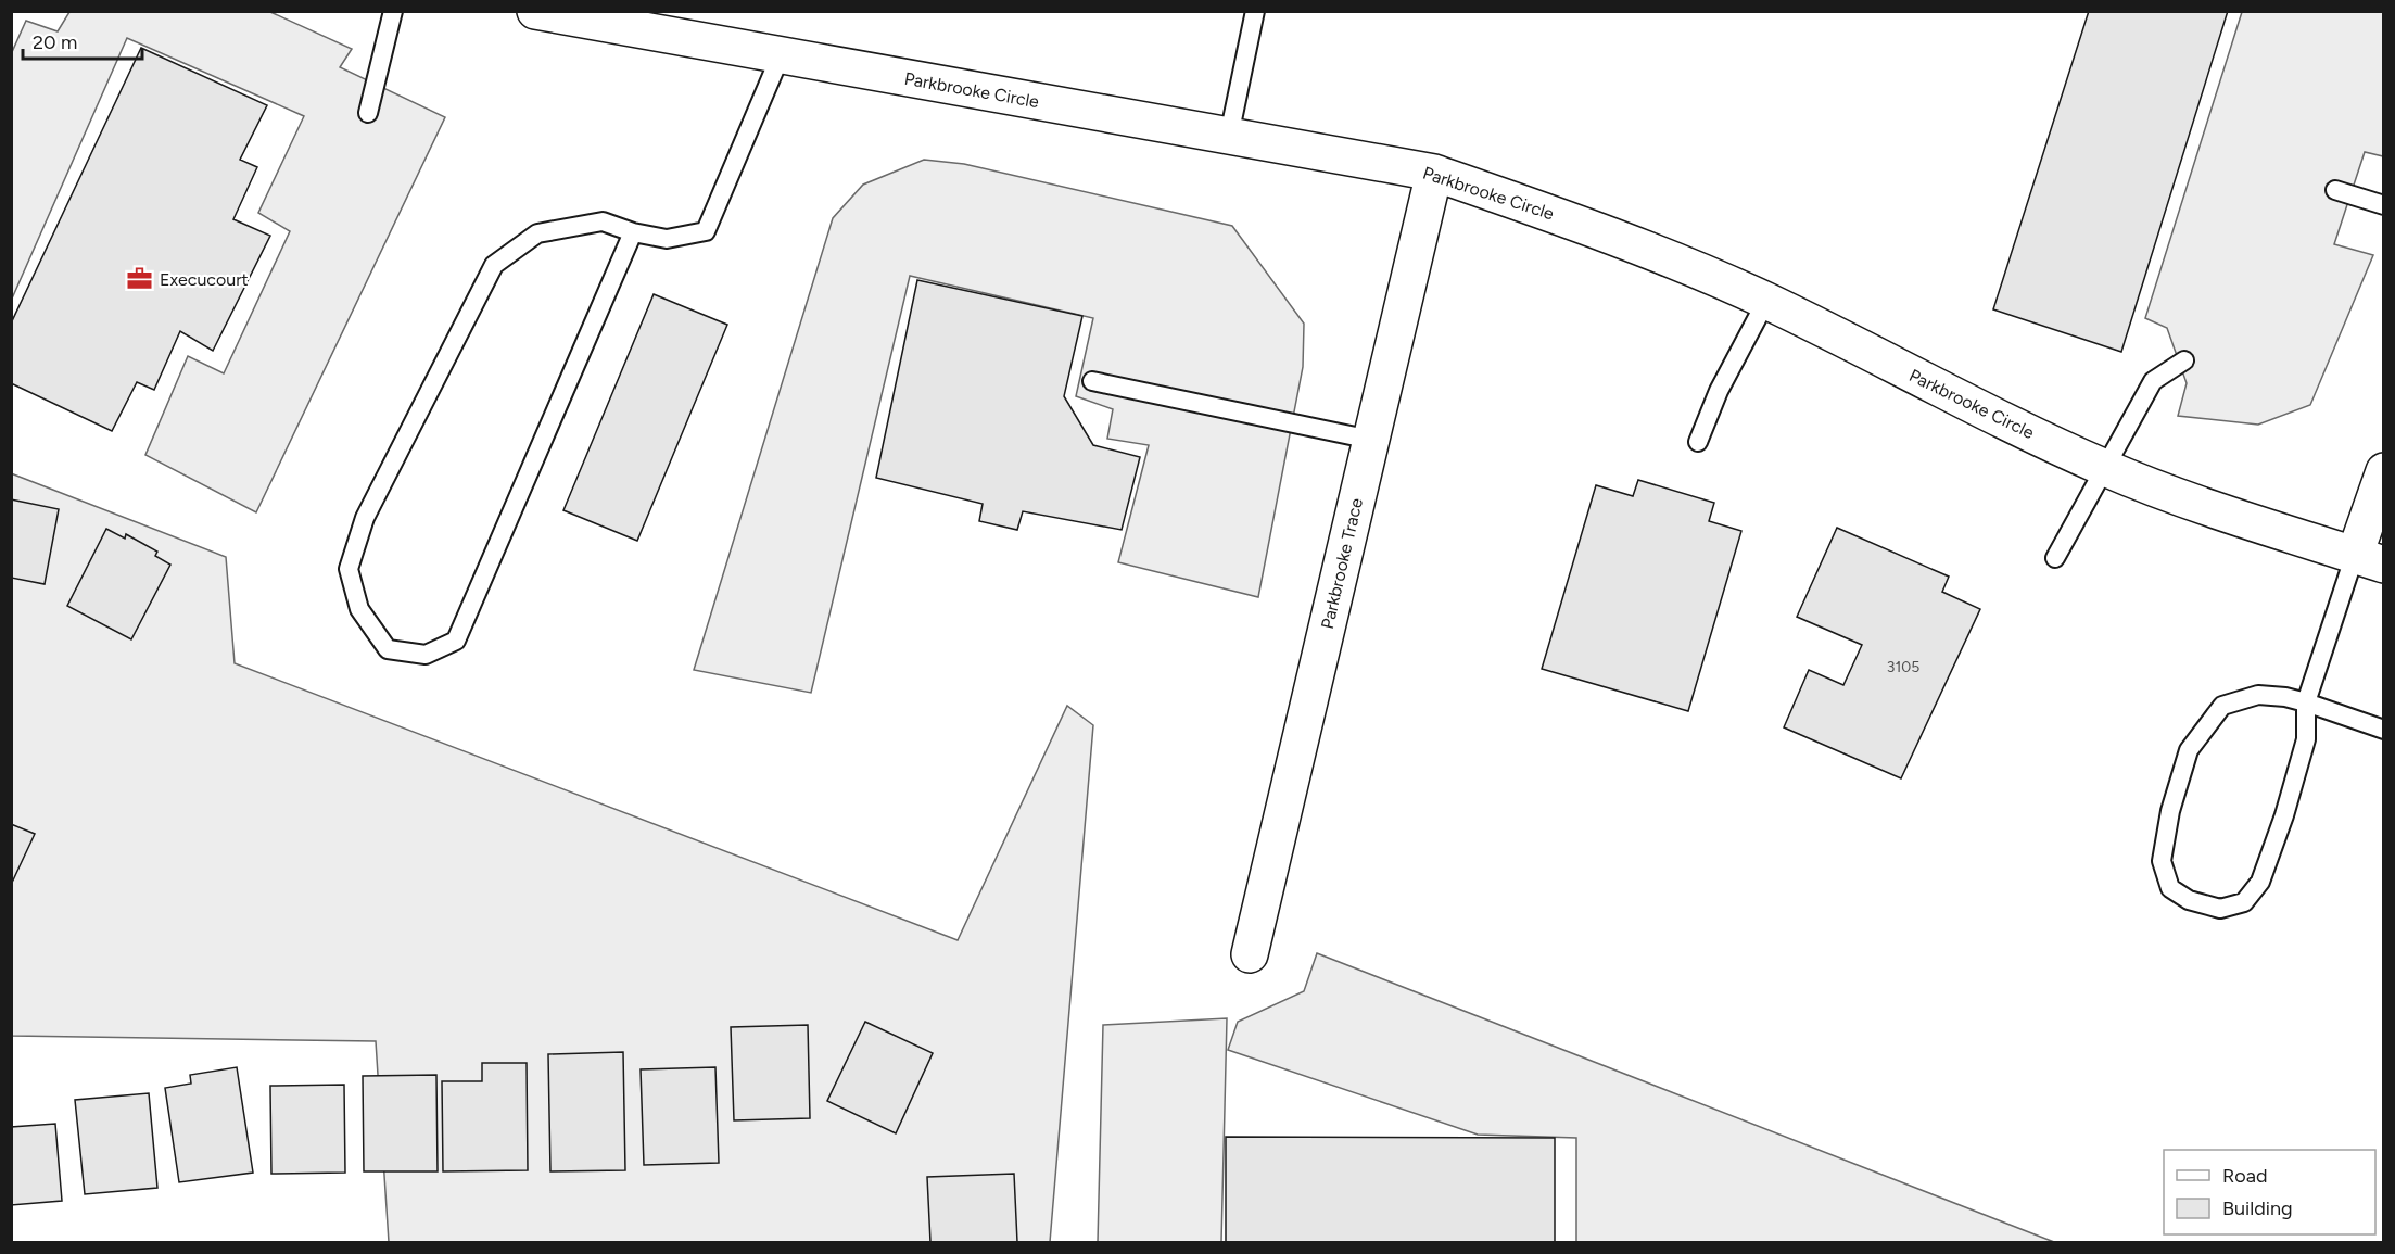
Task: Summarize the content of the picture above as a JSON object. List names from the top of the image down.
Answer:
{
  "streets": {
    "street": ["Parkbrooke Circle", "Parkbrooke Trace"]
  },
  "crossings": [
    ["Parkbrooke Circle", "Parkbrooke Trace"]
  ],
  "places": {
    "office": ["Execucourt"]
  },
  "house_numbers": ["3105"],
  "legend": ["Road", "Building"],
  "scale_bar": "20 m"
}
